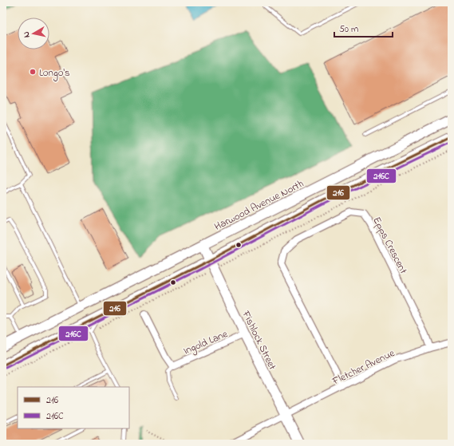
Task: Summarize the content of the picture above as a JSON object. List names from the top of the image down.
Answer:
{
  "streets": {
    "main road": ["Harwood Avenue North", "Fishlock Street"],
    "street": ["Epps Crescent", "Ingold Lane", "Fletcher Avenue"]
  },
  "crossings": [
    ["Harwood Avenue North", "Fishlock Street"],
    ["Epps Crescent", "Fletcher Avenue"],
    ["Fishlock Street", "Ingold Lane"],
    ["Fishlock Street", "Fletcher Avenue"]
  ],
  "places": ["Longo's"],
  "lines": ["transit line 216", "transit line 216C"],
  "legend": ["216", "216C"],
  "scale_bar": "50 m",
  "north": "left"
}
